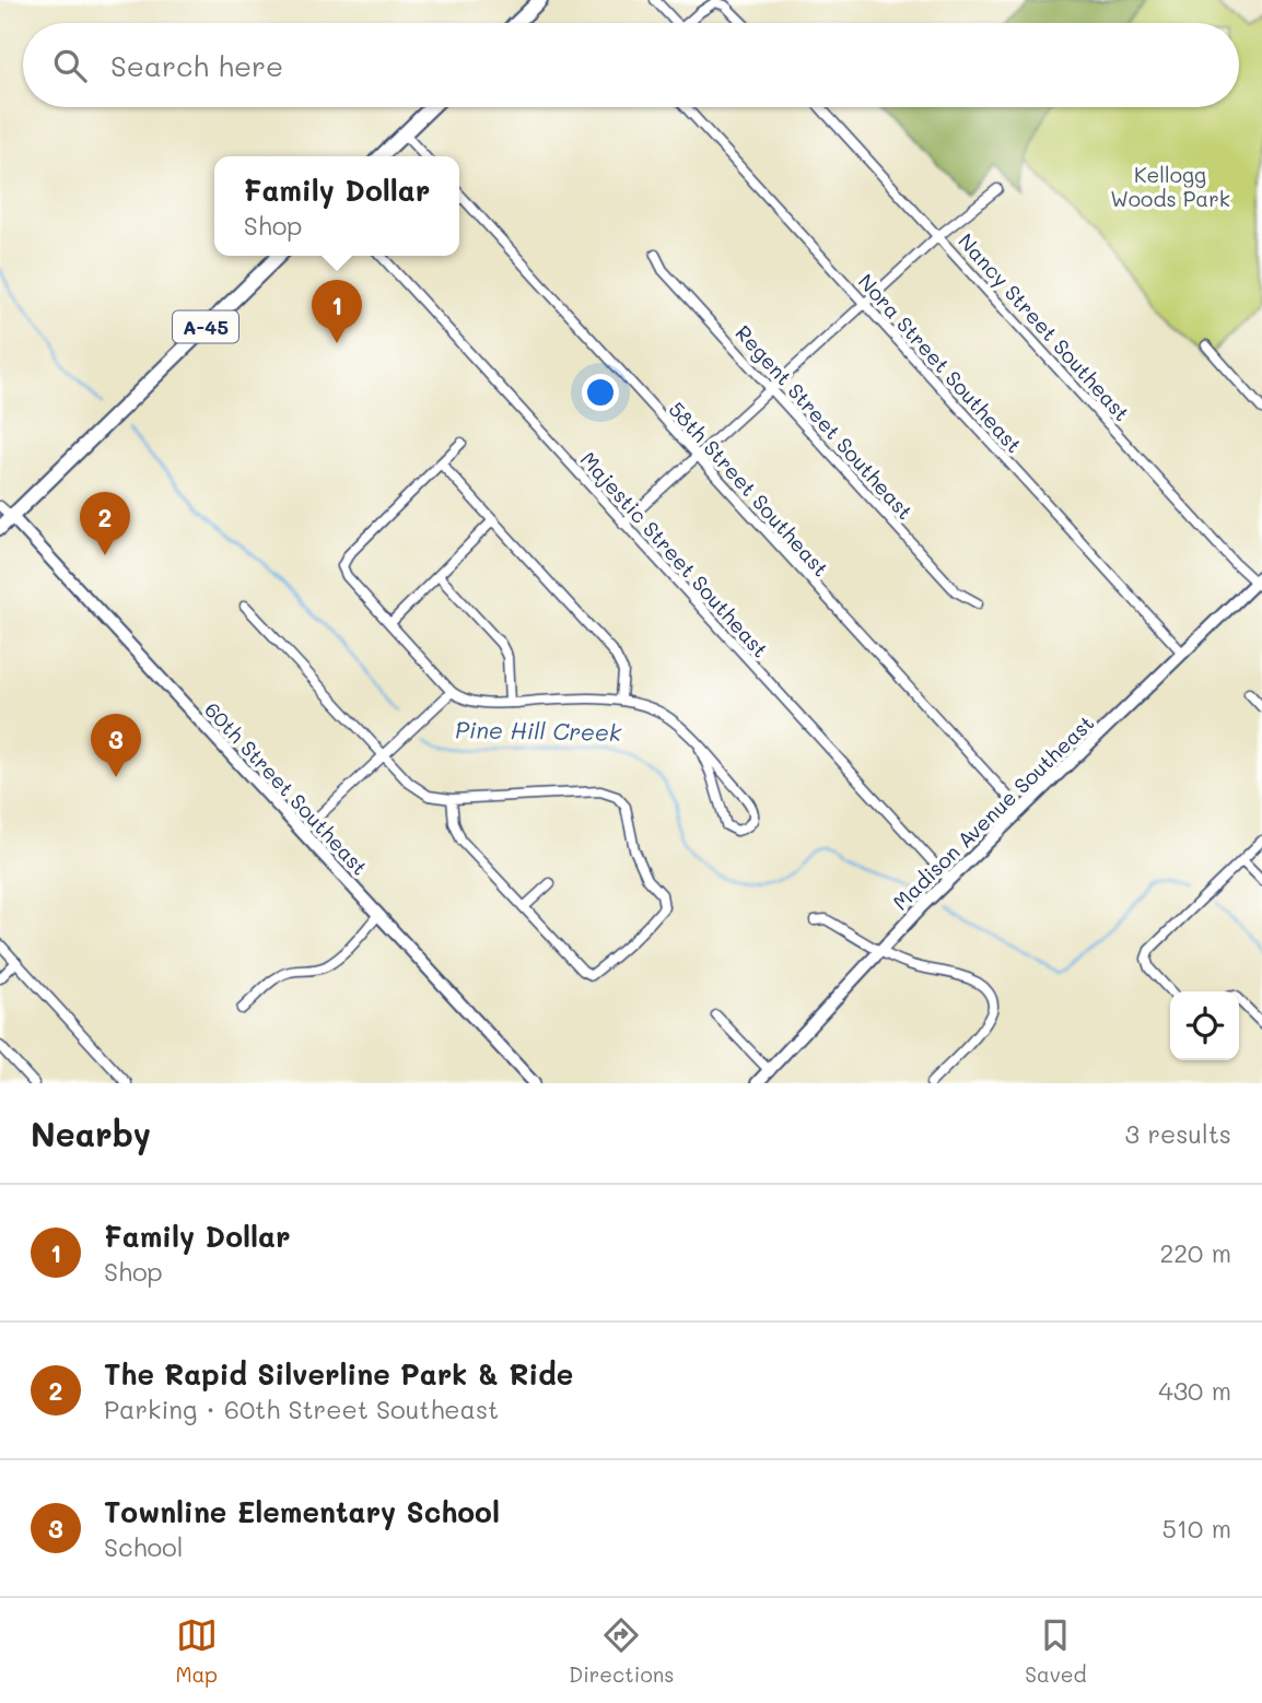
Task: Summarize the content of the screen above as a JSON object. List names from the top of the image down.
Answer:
{
  "streets": {
    "main road": ["A-45", "60th Street Southeast", "Madison Avenue Southeast"],
    "street": [
      "Nancy Street Southeast",
      "Nora Street Southeast",
      "Regent Street Southeast",
      "58th Street Southeast",
      "Majestic Street Southeast"
    ]
  },
  "crossings": [
    ["A-45", "60th Street Southeast"],
    ["Nancy Street Southeast", "Madison Avenue Southeast"],
    ["Nora Street Southeast", "Madison Avenue Southeast"],
    ["58th Street Southeast", "Madison Avenue Southeast"],
    ["Majestic Street Southeast", "Madison Avenue Southeast"]
  ],
  "water": ["Pine Hill Creek"],
  "parks": ["Kellogg Woods Park"],
  "page": {
    "search": "Search here",
    "popup": ["Family Dollar", "Shop"],
    "pins": ["1", "2", "3"],
    "heading": ["Nearby", "3 results"],
    "list": [
      {
        "mark": "1",
        "name": "Family Dollar",
        "note": "Shop",
        "value": "220 m"
      },
      {
        "mark": "2",
        "name": "The Rapid Silverline Park & Ride",
        "note": "Parking · 60th Street Southeast",
        "value": "430 m"
      },
      {
        "mark": "3",
        "name": "Townline Elementary School",
        "note": "School",
        "value": "510 m"
      }
    ],
    "nav": ["Map", "Directions", "Saved"]
  }
}
